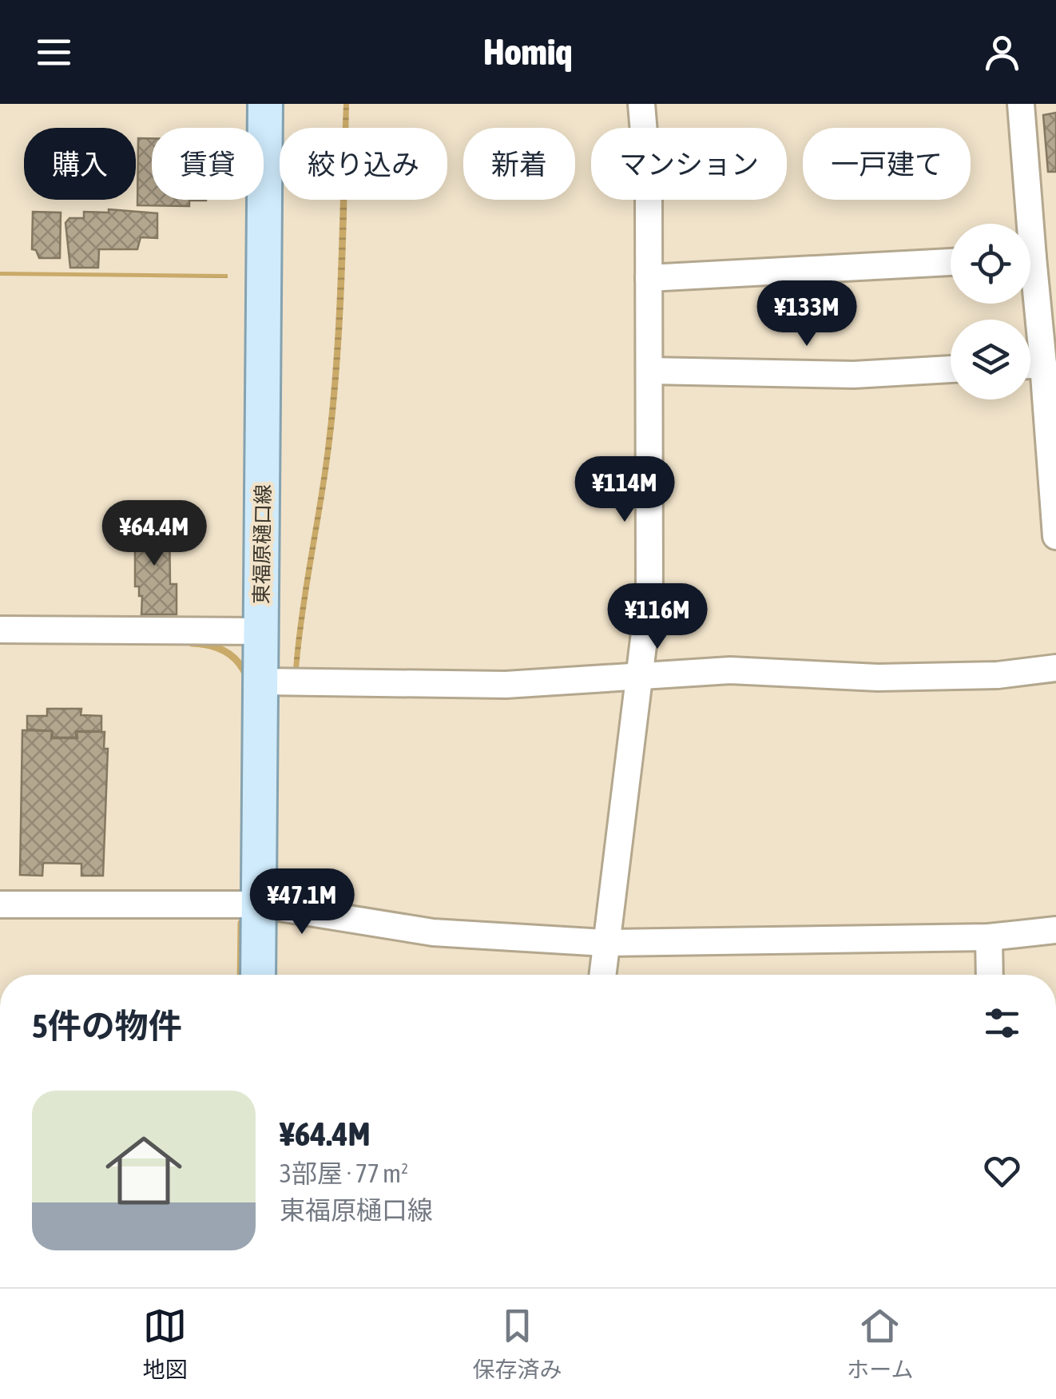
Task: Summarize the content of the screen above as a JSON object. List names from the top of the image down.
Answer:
{
  "streets": {
    "main road": ["東福原樋口線"]
  },
  "page": {
    "header": "Homiq",
    "chip": [
      "購入",
      "賃貸",
      "絞り込み",
      "新着",
      "マンション",
      "一戸建て"
    ],
    "price": [
      "¥133M",
      "¥114M",
      "¥64.4M",
      "¥116M",
      "¥47.1M"
    ],
    "heading": "5件の物件",
    "list": [
      {
        "name": "¥64.4M",
        "note": "3部屋 · 77 m² · 東福原樋口線"
      }
    ],
    "tabs": ["地図", "保存済み", "ホーム"]
  }
}
